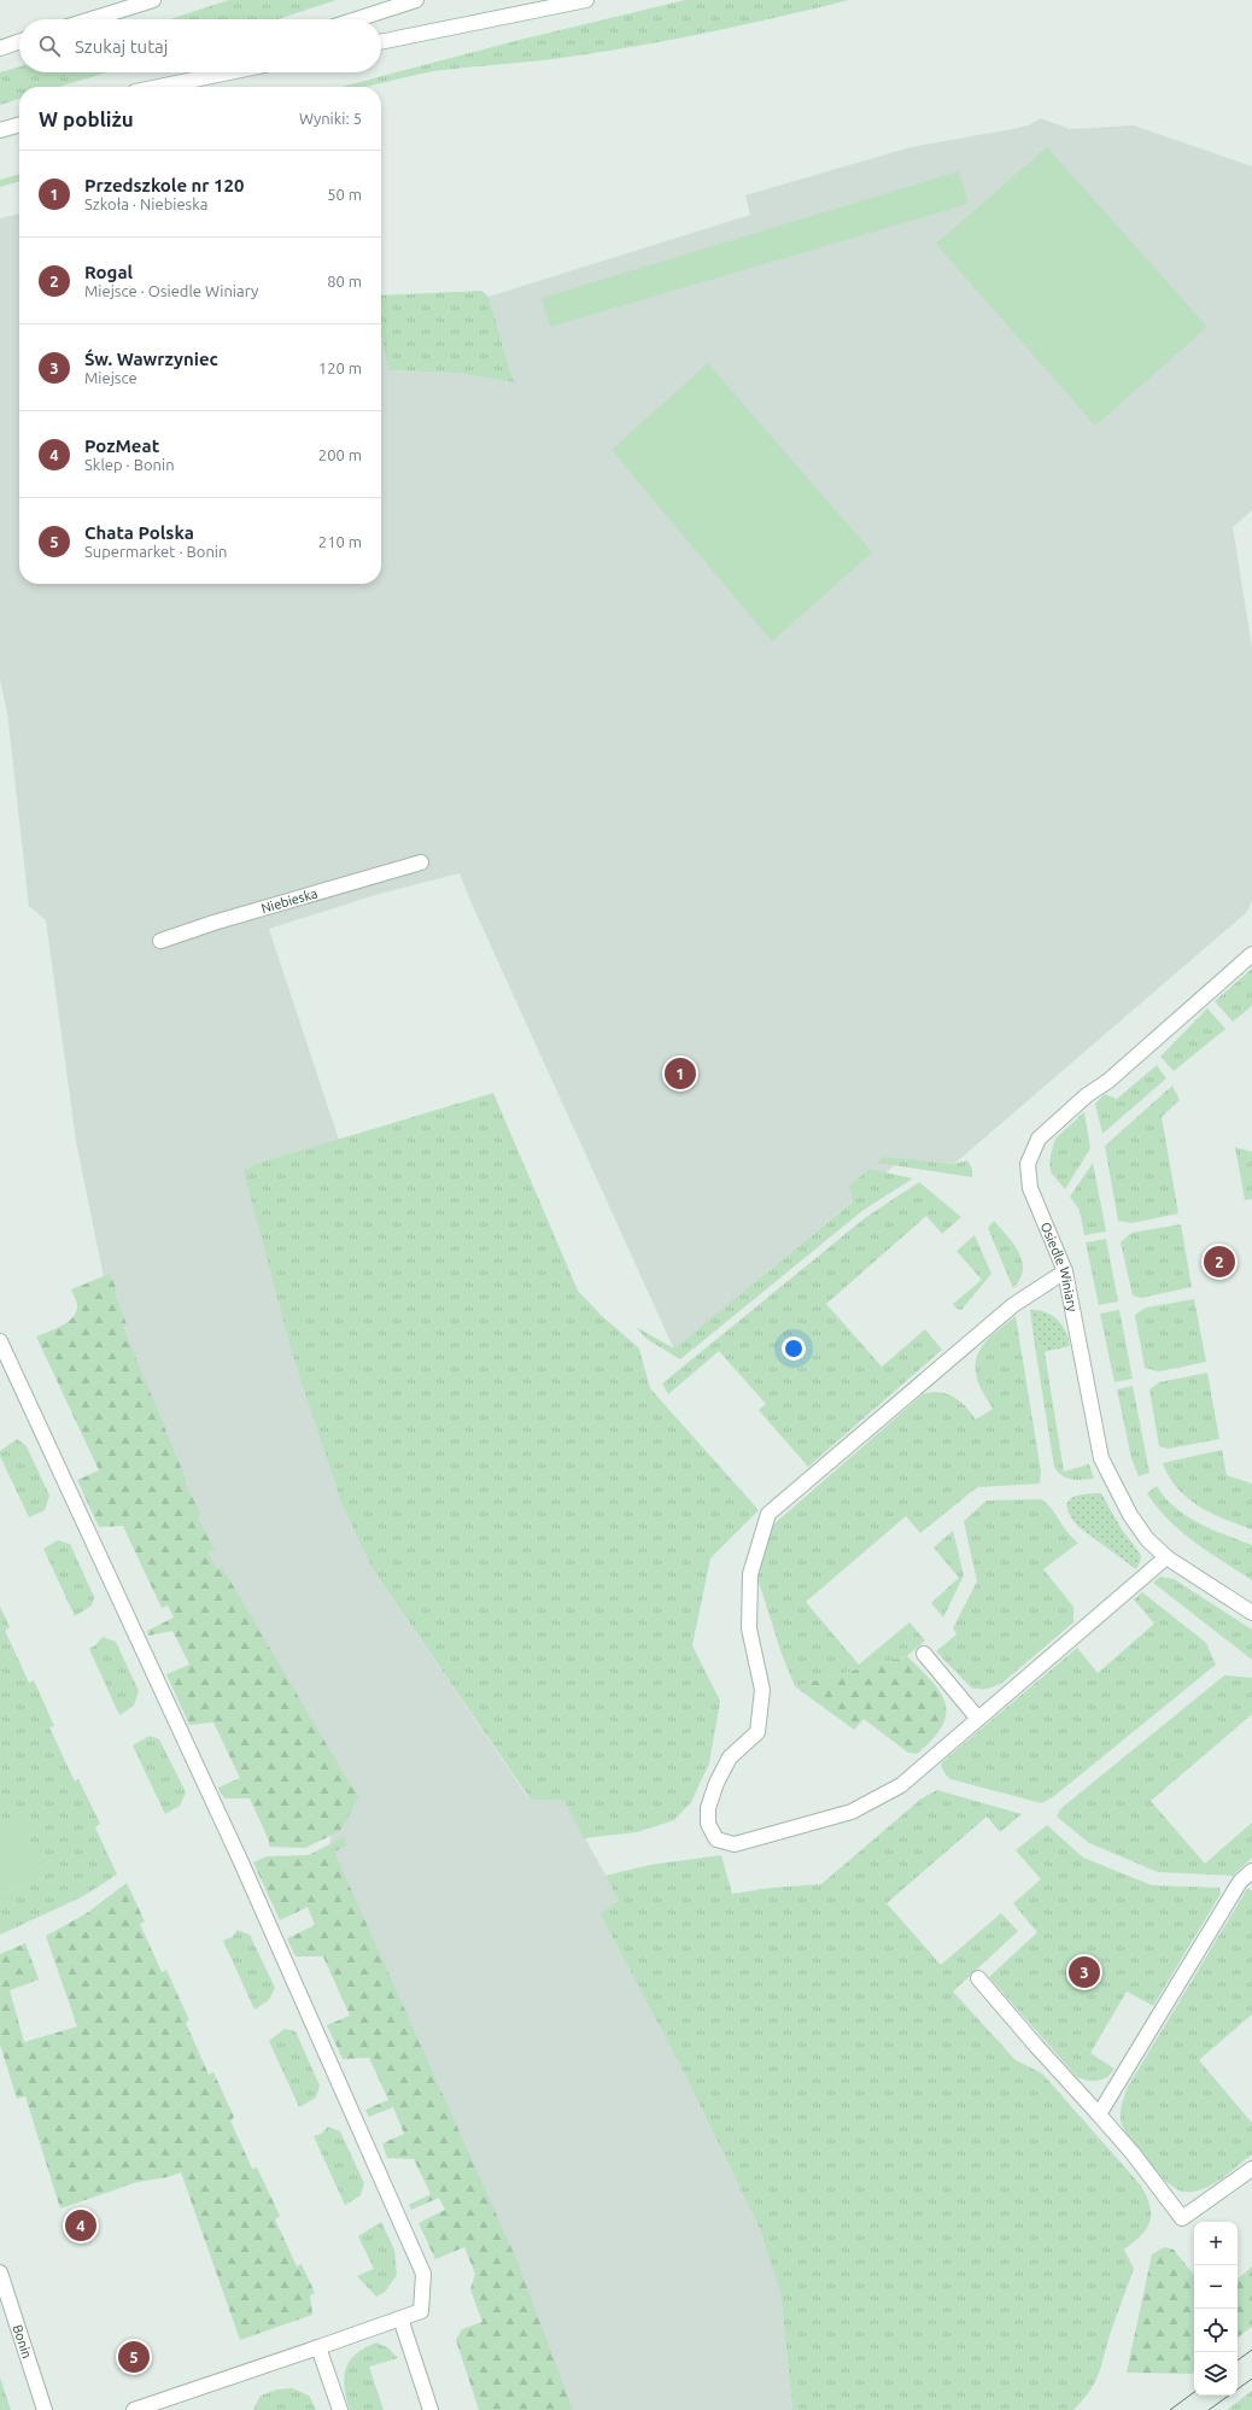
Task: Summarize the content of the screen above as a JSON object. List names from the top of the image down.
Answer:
{
  "streets": {
    "street": ["Niebieska", "Osiedle Winiary", "Bonin"]
  },
  "page": {
    "search": "Szukaj tutaj",
    "heading": ["W pobliżu", "Wyniki: 5"],
    "list": [
      {
        "mark": "1",
        "name": "Przedszkole nr 120",
        "note": "Szkoła · Niebieska",
        "value": "50 m"
      },
      {
        "mark": "2",
        "name": "Rogal",
        "note": "Miejsce · Osiedle Winiary",
        "value": "80 m"
      },
      {
        "mark": "3",
        "name": "Św. Wawrzyniec",
        "note": "Miejsce",
        "value": "120 m"
      },
      {
        "mark": "4",
        "name": "PozMeat",
        "note": "Sklep · Bonin",
        "value": "200 m"
      },
      {
        "mark": "5",
        "name": "Chata Polska",
        "note": "Supermarket · Bonin",
        "value": "210 m"
      }
    ],
    "pins": [
      "1",
      "2",
      "3",
      "4",
      "5"
    ],
    "map_buttons": ["+", "−"]
  }
}
